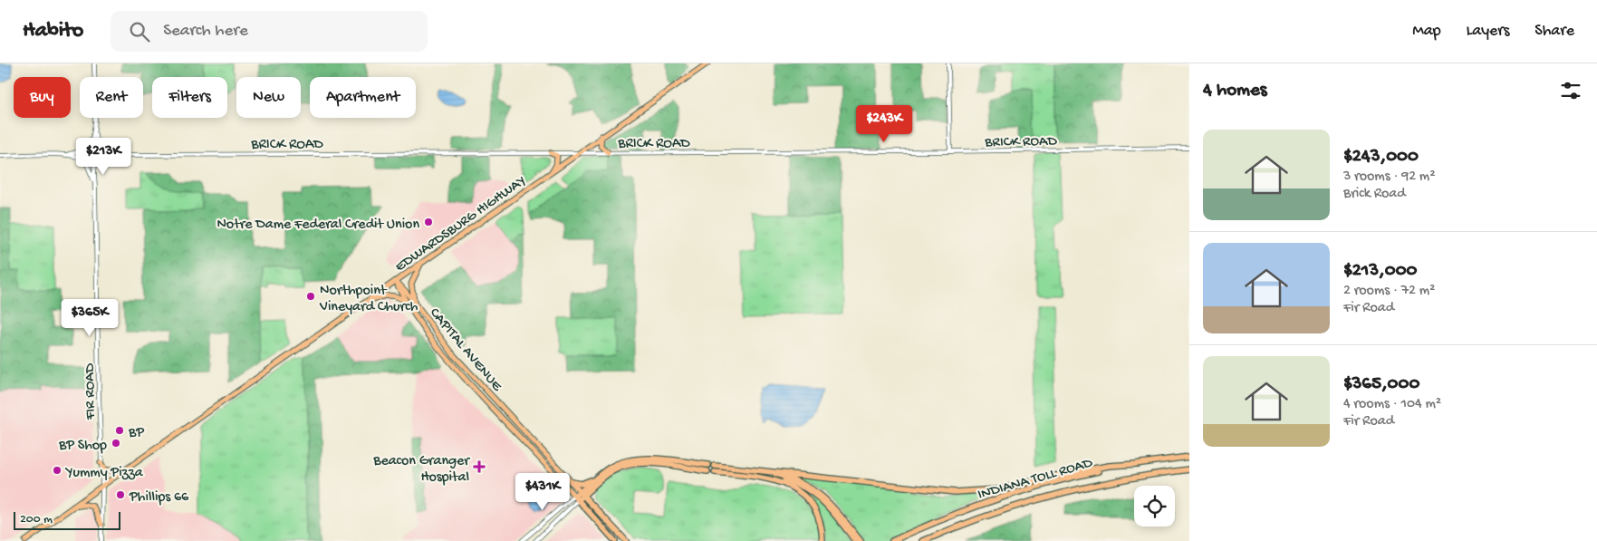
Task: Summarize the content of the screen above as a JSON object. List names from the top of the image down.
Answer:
{
  "streets": {
    "highway": ["CAPITAL AVENUE", "INDIANA TOLL ROAD"],
    "main road": ["EDWARDSBURG HIGHWAY"],
    "street": ["BRICK ROAD", "FIR ROAD"]
  },
  "crossings": [
    ["BRICK ROAD", "EDWARDSBURG HIGHWAY"],
    ["BRICK ROAD", "FIR ROAD"],
    ["EDWARDSBURG HIGHWAY", "CAPITAL AVENUE"],
    ["EDWARDSBURG HIGHWAY", "FIR ROAD"]
  ],
  "places": {
    "other": [
      "Notre Dame Federal Credit Union",
      "Northpoint Vineyard Church",
      "BP",
      "BP Shop",
      "Yummy Pizza",
      "Phillips 66"
    ],
    "health": ["Beacon Granger Hospital"]
  },
  "scale_bar": "200 m",
  "page": {
    "header": "Habito",
    "search": "Search here",
    "nav": ["Map", "Layers", "Share"],
    "heading": "4 homes",
    "chip": [
      "Buy",
      "Rent",
      "Filters",
      "New",
      "Apartment"
    ],
    "price": [
      "$243K",
      "$213K",
      "$365K",
      "$431K"
    ],
    "list": [
      {
        "name": "$243,000",
        "note": "3 rooms · 92 m² · Brick Road"
      },
      {
        "name": "$213,000",
        "note": "2 rooms · 72 m² · Fir Road"
      },
      {
        "name": "$365,000",
        "note": "4 rooms · 104 m² · Fir Road"
      }
    ],
    "scale": "200 m"
  }
}
